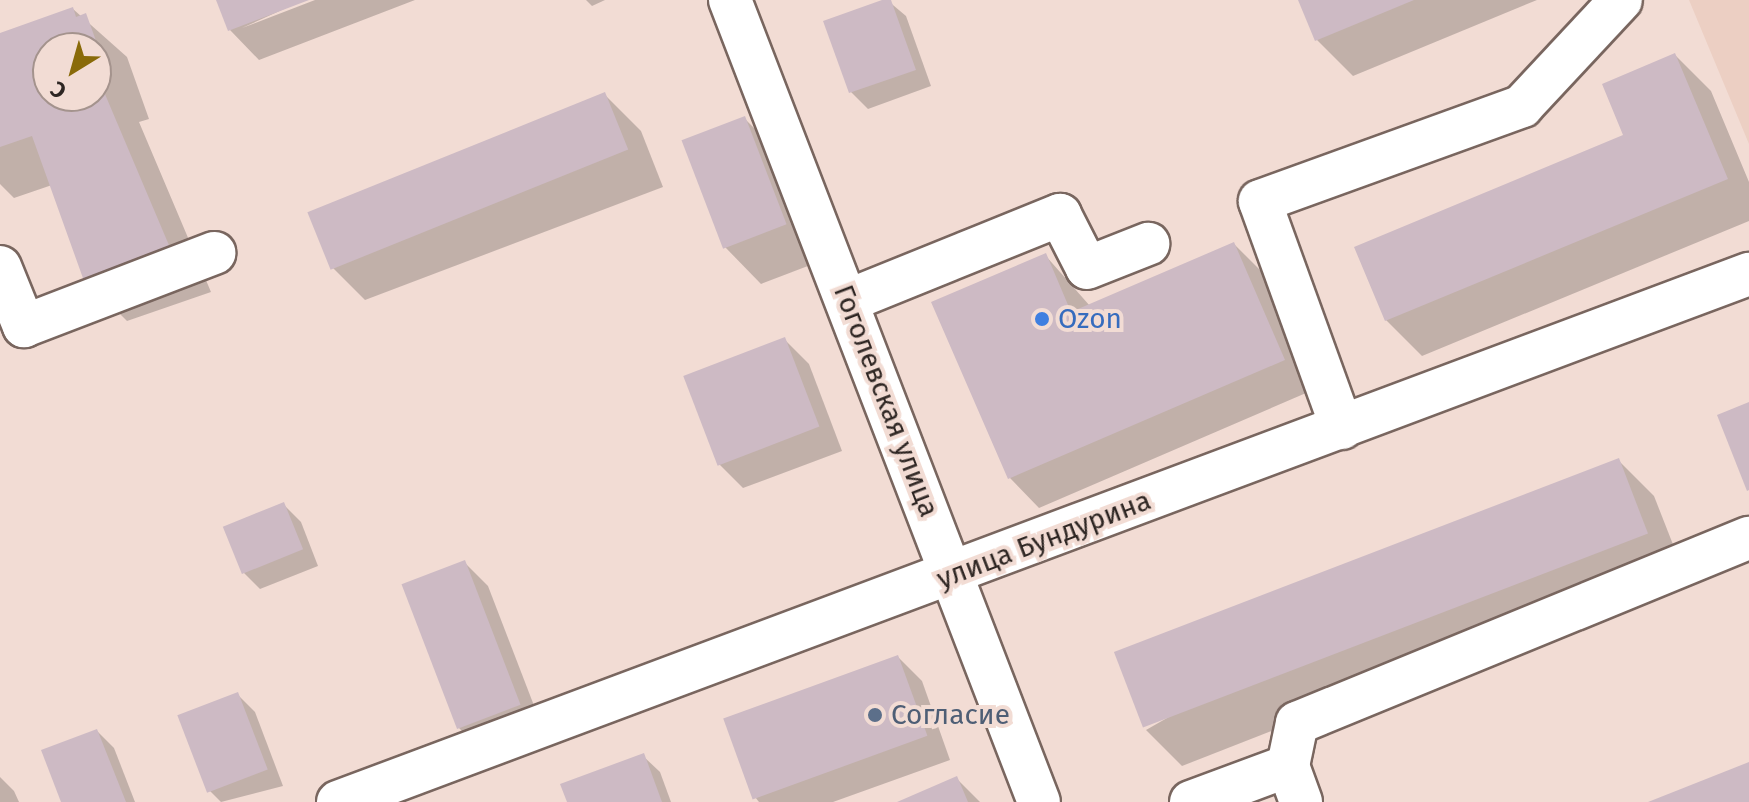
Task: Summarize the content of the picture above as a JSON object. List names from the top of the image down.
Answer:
{
  "streets": {
    "street": ["Гоголевская улица", "улица Бундурина"]
  },
  "crossings": [
    ["Гоголевская улица", "улица Бундурина"]
  ],
  "places": ["Ozon", "Согласие"],
  "north": "bottom left"
}
